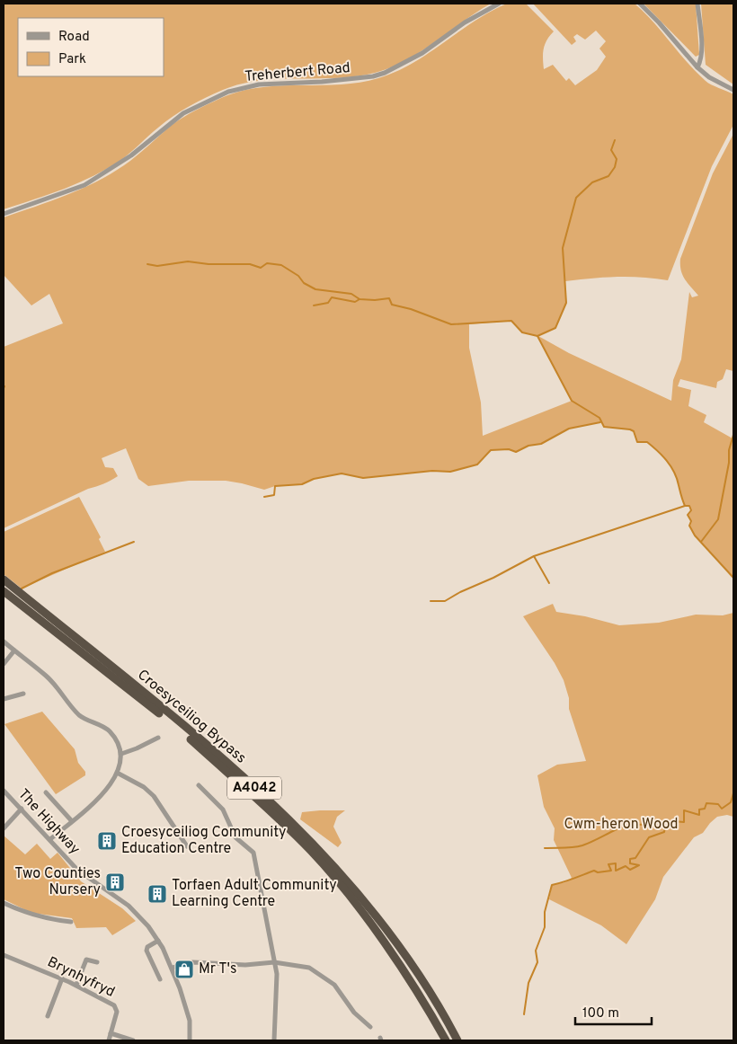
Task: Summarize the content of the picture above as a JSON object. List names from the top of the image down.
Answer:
{
  "streets": {
    "highway": ["Croesyceiliog Bypass", "A4042"],
    "street": ["Treherbert Road", "The Highway", "Brynhyfryd"]
  },
  "parks": ["Cwm-heron Wood"],
  "places": {
    "building": ["Croesyceiliog Community Education Centre", "Two Counties Nursery", "Torfaen Adult Community Learning Centre"],
    "shop": ["Mr T's"]
  },
  "legend": ["Road", "Park"],
  "scale_bar": "100 m"
}
